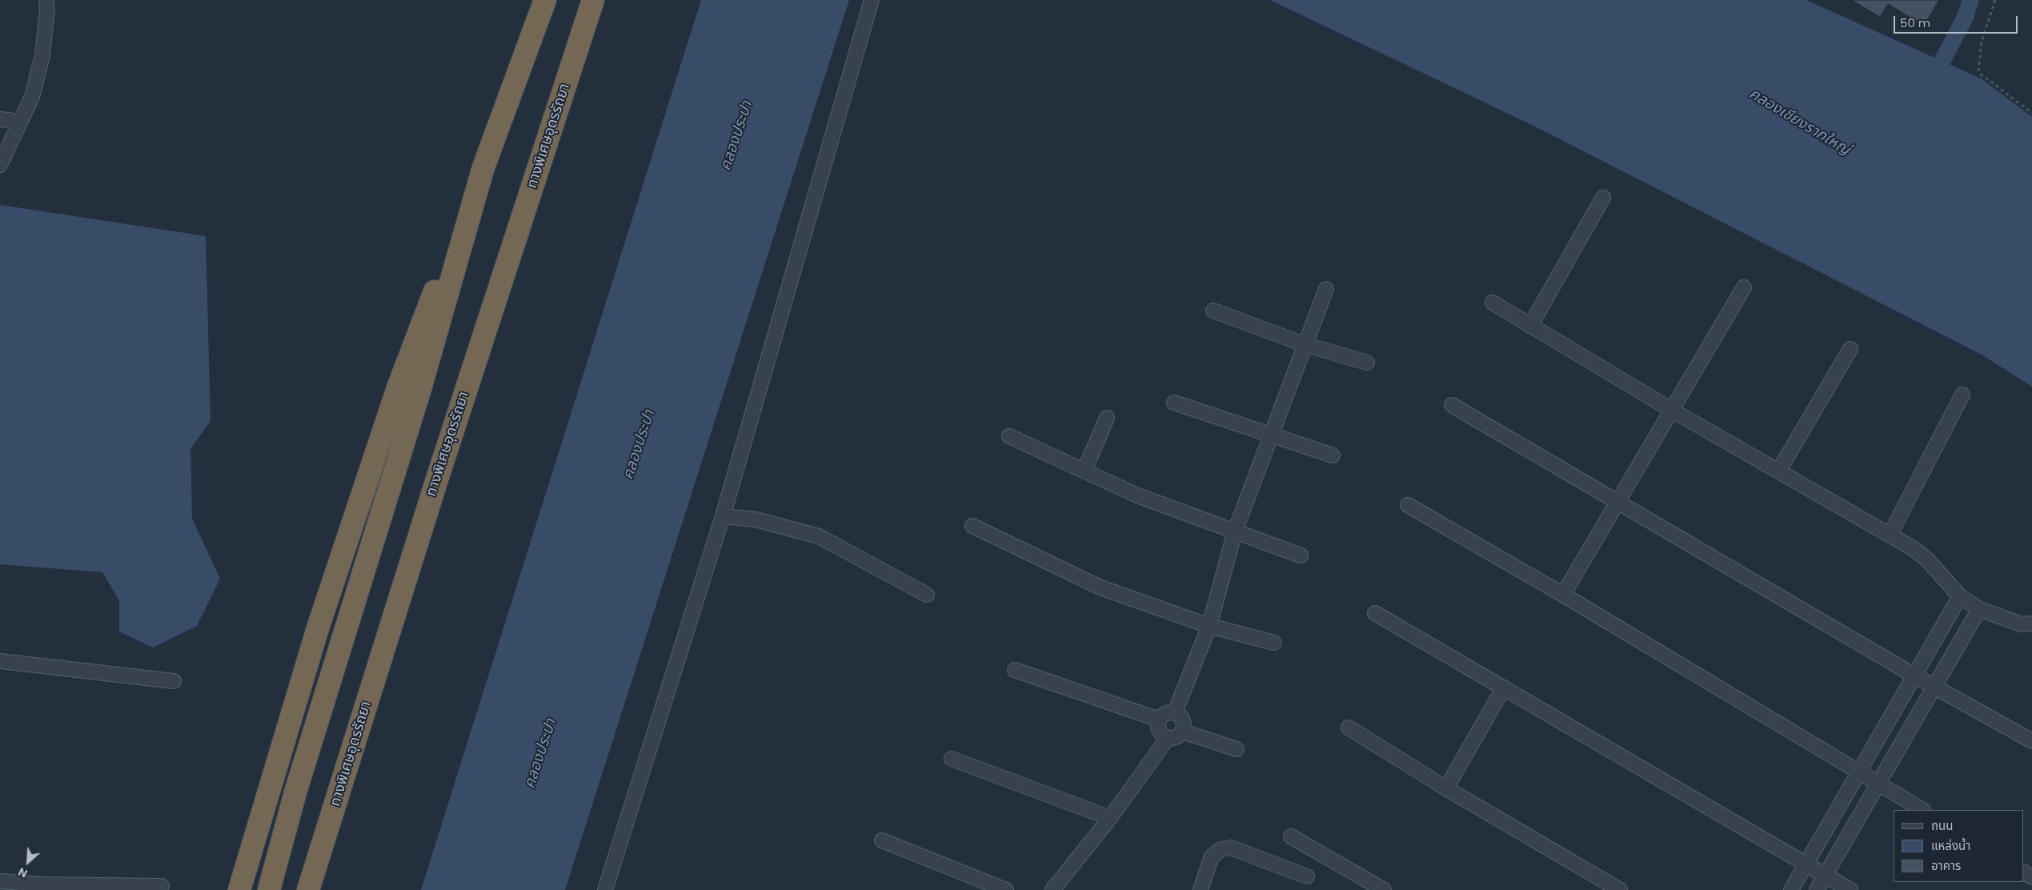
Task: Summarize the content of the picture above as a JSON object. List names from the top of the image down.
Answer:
{
  "streets": {
    "highway": ["ทางพิเศษอุดรรัถยา"]
  },
  "water": ["คลองเชียงรากใหญ่", "คลองประปา"],
  "legend": ["ถนน", "แหล่งน้ำ", "อาคาร"],
  "scale_bar": "50 m",
  "north": "bottom left"
}
